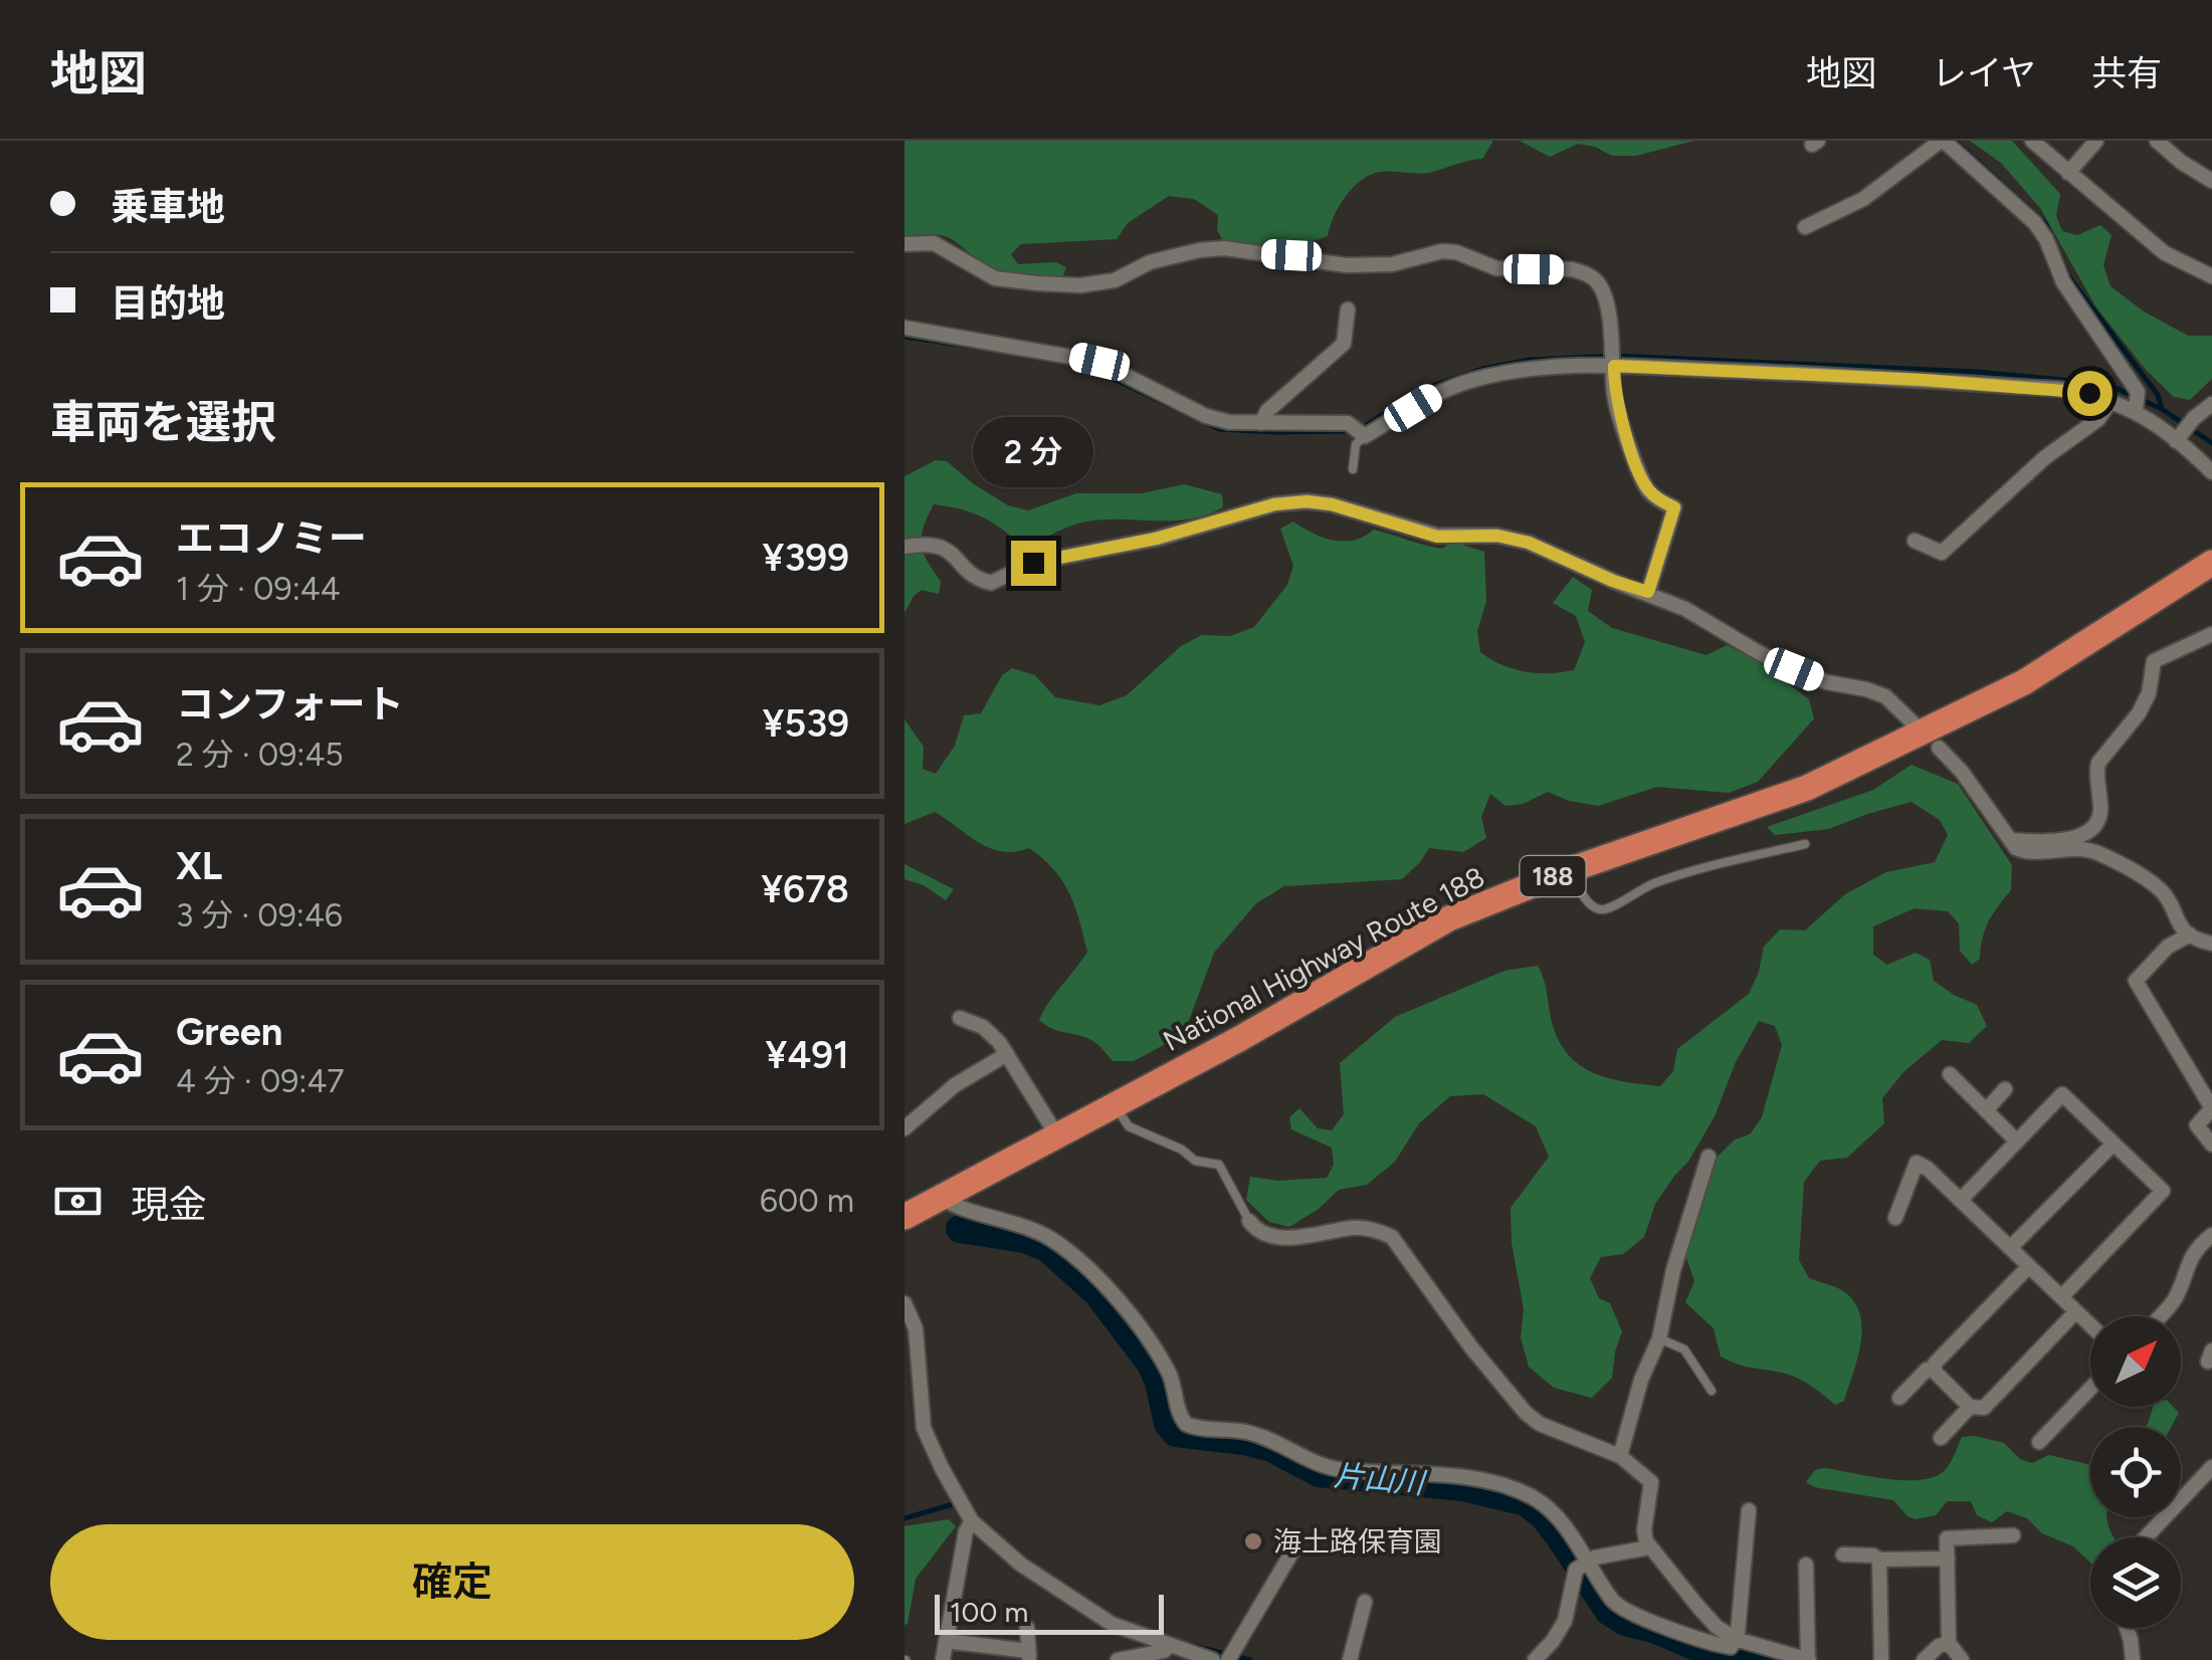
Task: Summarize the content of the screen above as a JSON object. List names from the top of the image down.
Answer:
{
  "streets": {
    "highway": ["188", "National Highway Route 188"]
  },
  "water": ["片山川"],
  "places": ["海土路保育園"],
  "scale_bar": "100 m",
  "north": "top right",
  "page": {
    "header": "地図",
    "nav": ["地図", "レイヤ", "共有"],
    "banner": ["乗車地", "目的地"],
    "heading": "車両を選択",
    "bubble": "2 分",
    "list": [
      {
        "name": "エコノミー",
        "note": "1 分 · 09:44",
        "value": "¥399"
      },
      {
        "name": "コンフォート",
        "note": "2 分 · 09:45",
        "value": "¥539"
      },
      {
        "name": "XL",
        "note": "3 分 · 09:46",
        "value": "¥678"
      },
      {
        "name": "Green",
        "note": "4 分 · 09:47",
        "value": "¥491"
      }
    ],
    "pay": ["現金", "600 m"],
    "buttons": "確定",
    "scale": "100 m"
  }
}
